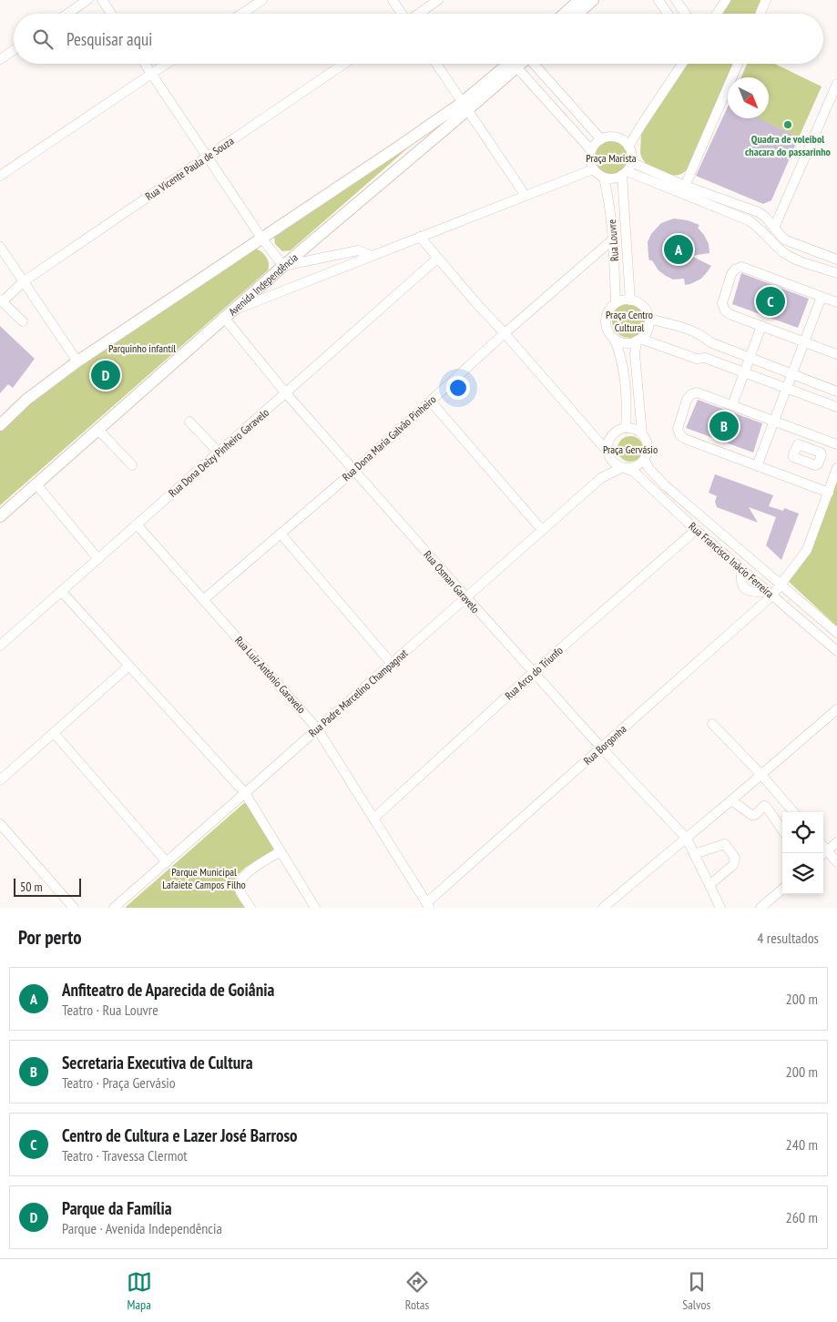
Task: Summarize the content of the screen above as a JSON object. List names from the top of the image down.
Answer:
{
  "streets": {
    "main road": ["Avenida Independência"],
    "street": [
      "Rua Vicente Paula de Souza",
      "Rua Louvre",
      "Rua Dona Maria Galvão Pinheiro",
      "Rua Dona Deizy Pinheiro Garavelo",
      "Rua Francisco Inácio Ferreira",
      "Rua Osman Garavelo",
      "Rua Arco do Triunfo",
      "Rua Luiz Antônio Garavelo",
      "Rua Padre Marcelino Champagnat",
      "Rua Borgonha"
    ]
  },
  "crossings": [
    ["Rua Louvre", "Rua Dona Maria Galvão Pinheiro"],
    ["Avenida Independência", "Rua Osman Garavelo"],
    ["Rua Dona Maria Galvão Pinheiro", "Rua Osman Garavelo"],
    ["Rua Dona Maria Galvão Pinheiro", "Rua Luiz Antônio Garavelo"],
    ["Rua Dona Deizy Pinheiro Garavelo", "Rua Osman Garavelo"],
    ["Rua Dona Deizy Pinheiro Garavelo", "Rua Luiz Antônio Garavelo"],
    ["Rua Francisco Inácio Ferreira", "Rua Arco do Triunfo"],
    ["Rua Francisco Inácio Ferreira", "Rua Padre Marcelino Champagnat"],
    ["Rua Francisco Inácio Ferreira", "Rua Borgonha"],
    ["Rua Osman Garavelo", "Rua Arco do Triunfo"],
    ["Rua Osman Garavelo", "Rua Padre Marcelino Champagnat"],
    ["Rua Osman Garavelo", "Rua Borgonha"],
    ["Rua Arco do Triunfo", "Rua Luiz Antônio Garavelo"],
    ["Rua Luiz Antônio Garavelo", "Rua Padre Marcelino Champagnat"],
    ["Rua Luiz Antônio Garavelo", "Rua Borgonha"]
  ],
  "parks": [
    "Praça Marista",
    "Praça Centro Cultural",
    "Parquinho infantíl",
    "Praça Gervásio",
    "Parque Municipal Lafaiete Campos Filho"
  ],
  "places": ["Quadra de voleibol chacara do passarinho"],
  "scale_bar": "50 m",
  "north": "bottom right",
  "page": {
    "search": "Pesquisar aqui",
    "pins": [
      "A",
      "C",
      "D",
      "B"
    ],
    "scale": "50 m",
    "heading": ["Por perto", "4 resultados"],
    "list": [
      {
        "mark": "A",
        "name": "Anfiteatro de Aparecida de Goiânia",
        "note": "Teatro · Rua Louvre",
        "value": "200 m"
      },
      {
        "mark": "B",
        "name": "Secretaria Executiva de Cultura",
        "note": "Teatro · Praça Gervásio",
        "value": "200 m"
      },
      {
        "mark": "C",
        "name": "Centro de Cultura e Lazer José Barroso",
        "note": "Teatro · Travessa Clermot",
        "value": "240 m"
      },
      {
        "mark": "D",
        "name": "Parque da Família",
        "note": "Parque · Avenida Independência",
        "value": "260 m"
      }
    ],
    "nav": ["Mapa", "Rotas", "Salvos"]
  }
}
